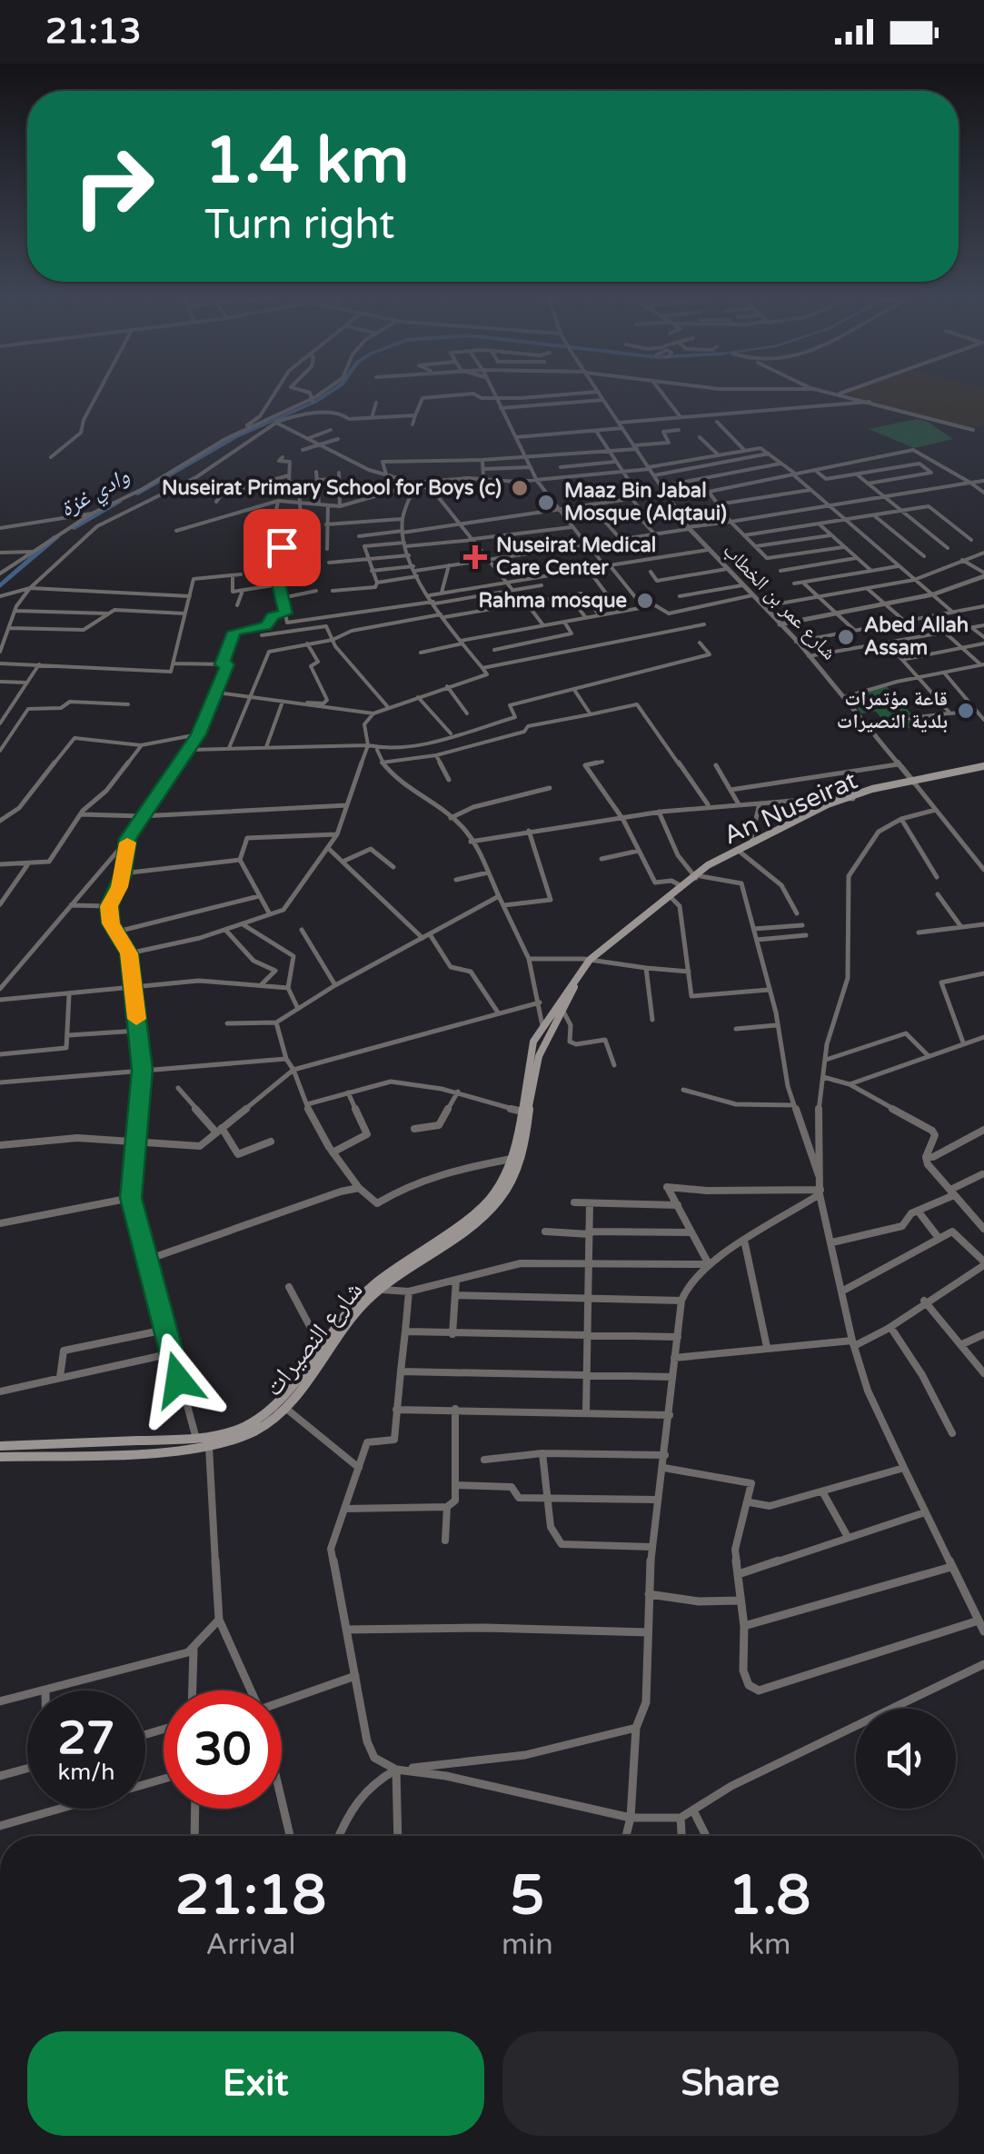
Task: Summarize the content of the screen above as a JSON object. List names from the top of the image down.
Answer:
{
  "streets": {
    "main road": ["An Nuseirat", "شارع النصيرات"],
    "street": ["شارع عمر بن الخطاب"]
  },
  "crossings": [
    ["شارع عمر بن الخطاب", "An Nuseirat"],
    ["An Nuseirat", "شارع النصيرات"]
  ],
  "water": ["وادي غزة"],
  "places": {
    "other": [
      "Nuseirat Primary School for Boys (c)",
      "Maaz Bin Jabal Mosque (Alqtaui)",
      "Rahma mosque",
      "Abed Allah Assam",
      "قاعة مؤتمرات بلدية النصيرات"
    ],
    "health": ["Nuseirat Medical Care Center"]
  },
  "page": {
    "status": "21:13",
    "turn": ["1.4 km", "Turn right"],
    "speed": "27 km/h",
    "limit": "30",
    "eta": [
      "21:18",
      "Arrival",
      "5",
      "min",
      "1.8",
      "km"
    ],
    "buttons": ["Exit", "Share"]
  }
}
